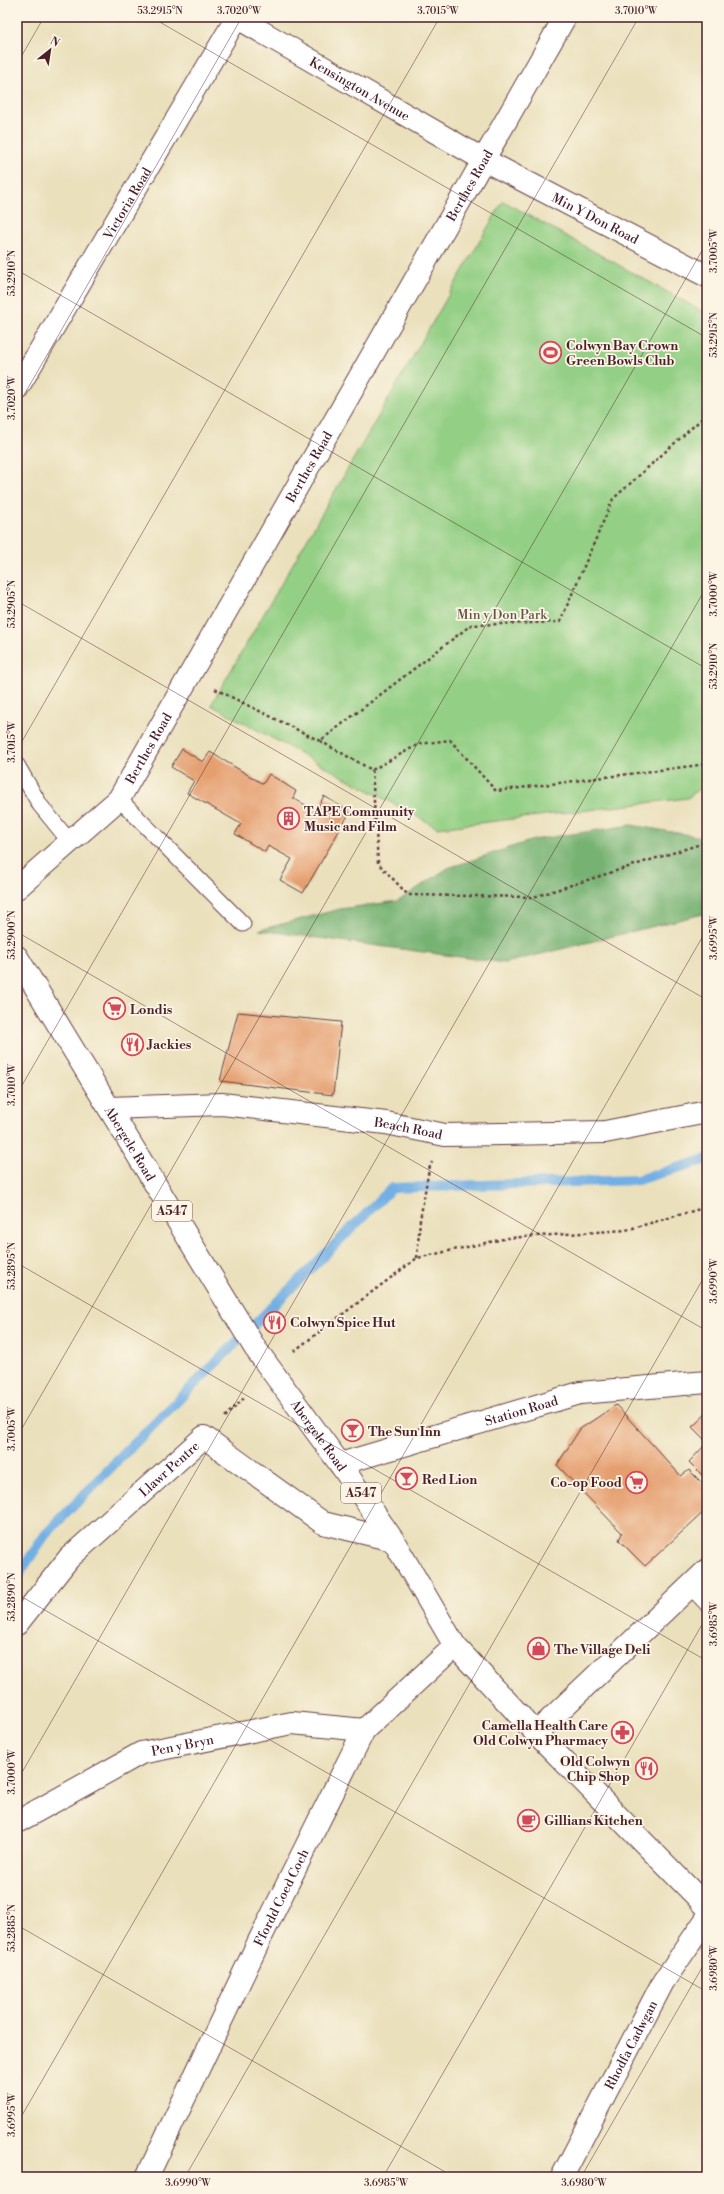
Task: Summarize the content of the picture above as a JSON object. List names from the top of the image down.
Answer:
{
  "streets": {
    "street": [
      "Kensington Avenue",
      "Berthes Road",
      "Victoria Road",
      "Min Y Don Road",
      "Beach Road",
      "Abergele Road",
      "A547",
      "Station Road",
      "Llawr Pentre",
      "Pen y Bryn",
      "Ffordd Coed Coch",
      "Rhodfa Cadwgan"
    ]
  },
  "crossings": [
    ["Kensington Avenue", "Berthes Road"],
    ["Kensington Avenue", "Victoria Road"],
    ["Kensington Avenue", "Min Y Don Road"],
    ["Berthes Road", "Min Y Don Road"],
    ["Beach Road", "Abergele Road"],
    ["Abergele Road", "Station Road"],
    ["Abergele Road", "Llawr Pentre"],
    ["Abergele Road", "Ffordd Coed Coch"],
    ["Pen y Bryn", "Ffordd Coed Coch"]
  ],
  "parks": ["Min y Don Park"],
  "places": {
    "sports": ["Colwyn Bay Crown Green Bowls Club"],
    "building": ["TAPE Community Music and Film"],
    "supermarket": ["Londis", "Co-op Food"],
    "restaurant": ["Jackies", "Colwyn Spice Hut", "Old Colwyn Chip Shop"],
    "bar": ["The Sun Inn", "Red Lion"],
    "shop": ["The Village Deli"],
    "pharmacy": ["Camella Health Care Old Colwyn Pharmacy"],
    "cafe": ["Gillians Kitchen"]
  },
  "north": "top right",
  "coordinates": [
    "53.2915°N",
    "3.7020°W",
    "3.7015°W",
    "3.7010°W",
    "3.7005°W",
    "53.2910°N",
    "3.7000°W",
    "53.2905°N",
    "53.2900°N",
    "3.6995°W",
    "53.2895°N",
    "3.6990°W",
    "53.2890°N",
    "3.6985°W",
    "53.2885°N",
    "3.6980°W"
  ]
}
